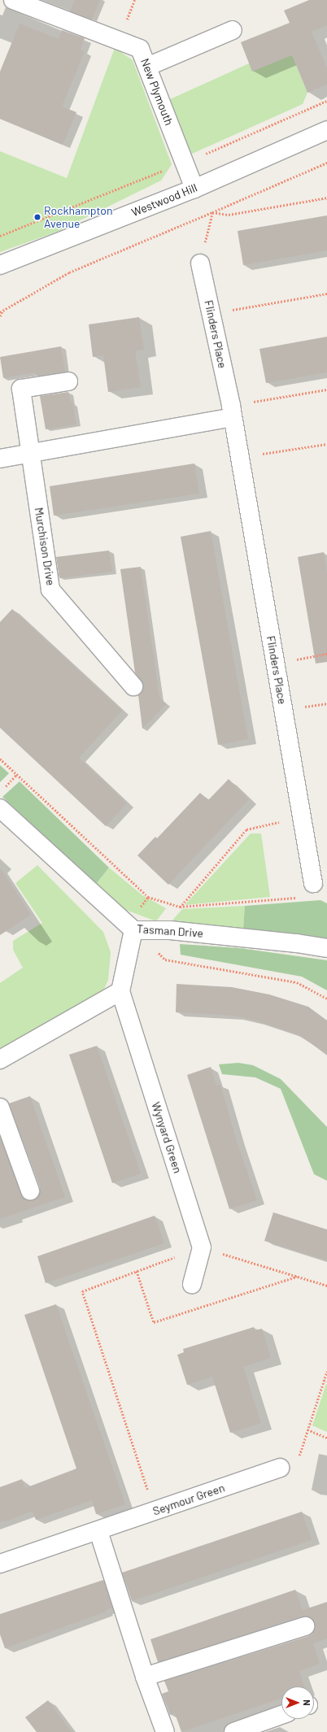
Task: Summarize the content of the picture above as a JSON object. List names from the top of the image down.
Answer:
{
  "streets": {
    "street": [
      "New Plymouth",
      "Westwood Hill",
      "Flinders Place",
      "Murchison Drive",
      "Tasman Drive",
      "Wynyard Green",
      "Seymour Green"
    ]
  },
  "crossings": [
    ["New Plymouth", "Westwood Hill"],
    ["Tasman Drive", "Wynyard Green"]
  ],
  "places": ["Rockhampton Avenue"],
  "north": "right"
}
